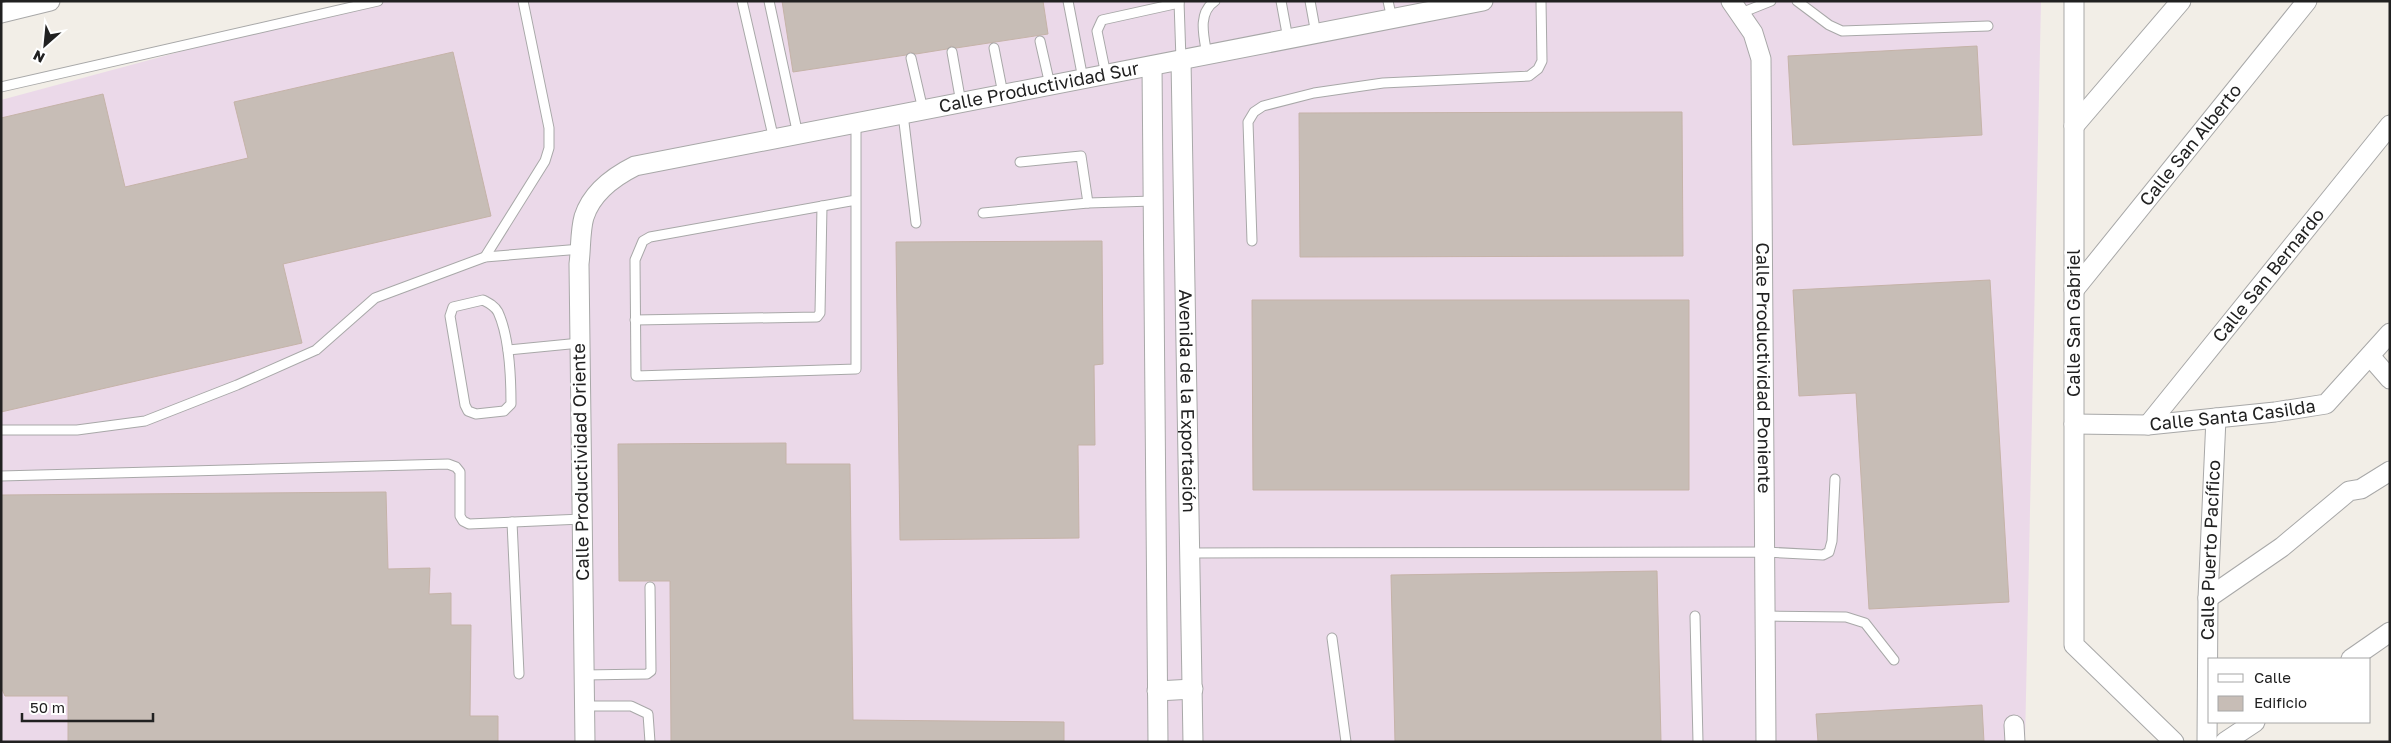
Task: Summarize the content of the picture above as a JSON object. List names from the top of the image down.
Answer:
{
  "streets": {
    "street": [
      "Calle Productividad Sur",
      "Calle San Alberto",
      "Calle San Bernardo",
      "Calle San Gabriel",
      "Calle Productividad Poniente",
      "Avenida de la Exportación",
      "Calle Santa Casilda",
      "Calle Productividad Oriente",
      "Calle Puerto Pacífico"
    ]
  },
  "crossings": [
    ["Calle Productividad Sur", "Avenida de la Exportación"],
    ["Calle Productividad Sur", "Calle Productividad Oriente"],
    ["Calle San Alberto", "Calle San Gabriel"],
    ["Calle San Bernardo", "Calle Santa Casilda"],
    ["Calle San Gabriel", "Calle Santa Casilda"],
    ["Calle Santa Casilda", "Calle Puerto Pacífico"]
  ],
  "legend": ["Calle", "Edificio"],
  "scale_bar": "50 m",
  "north": "bottom left"
}
